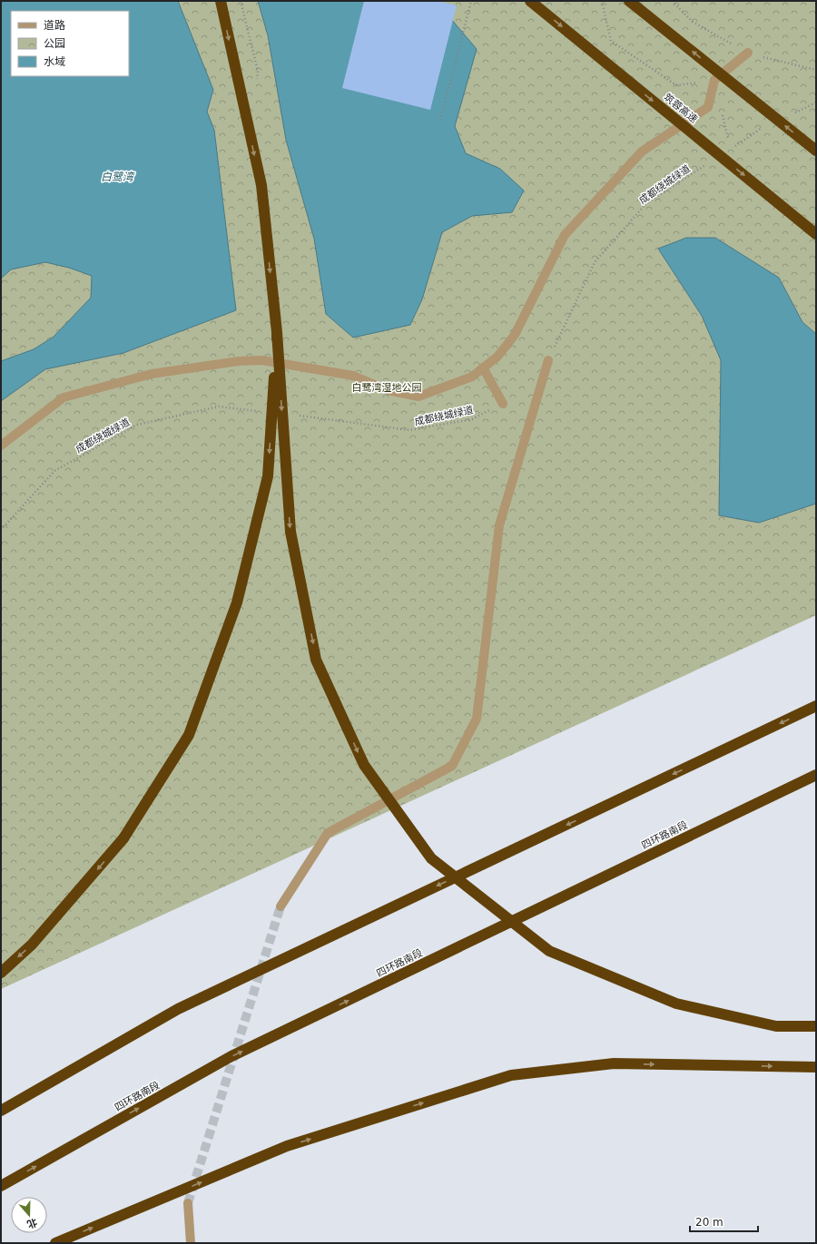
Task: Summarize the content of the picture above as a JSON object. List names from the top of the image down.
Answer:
{
  "streets": {
    "highway": ["筑蓉高速", "四环路南段"],
    "path": ["成都绕城绿道"]
  },
  "water": ["白鹭湾"],
  "parks": ["白鹭湾湿地公园"],
  "legend": ["道路", "公园", "水域"],
  "scale_bar": "20 m",
  "north": "bottom"
}
